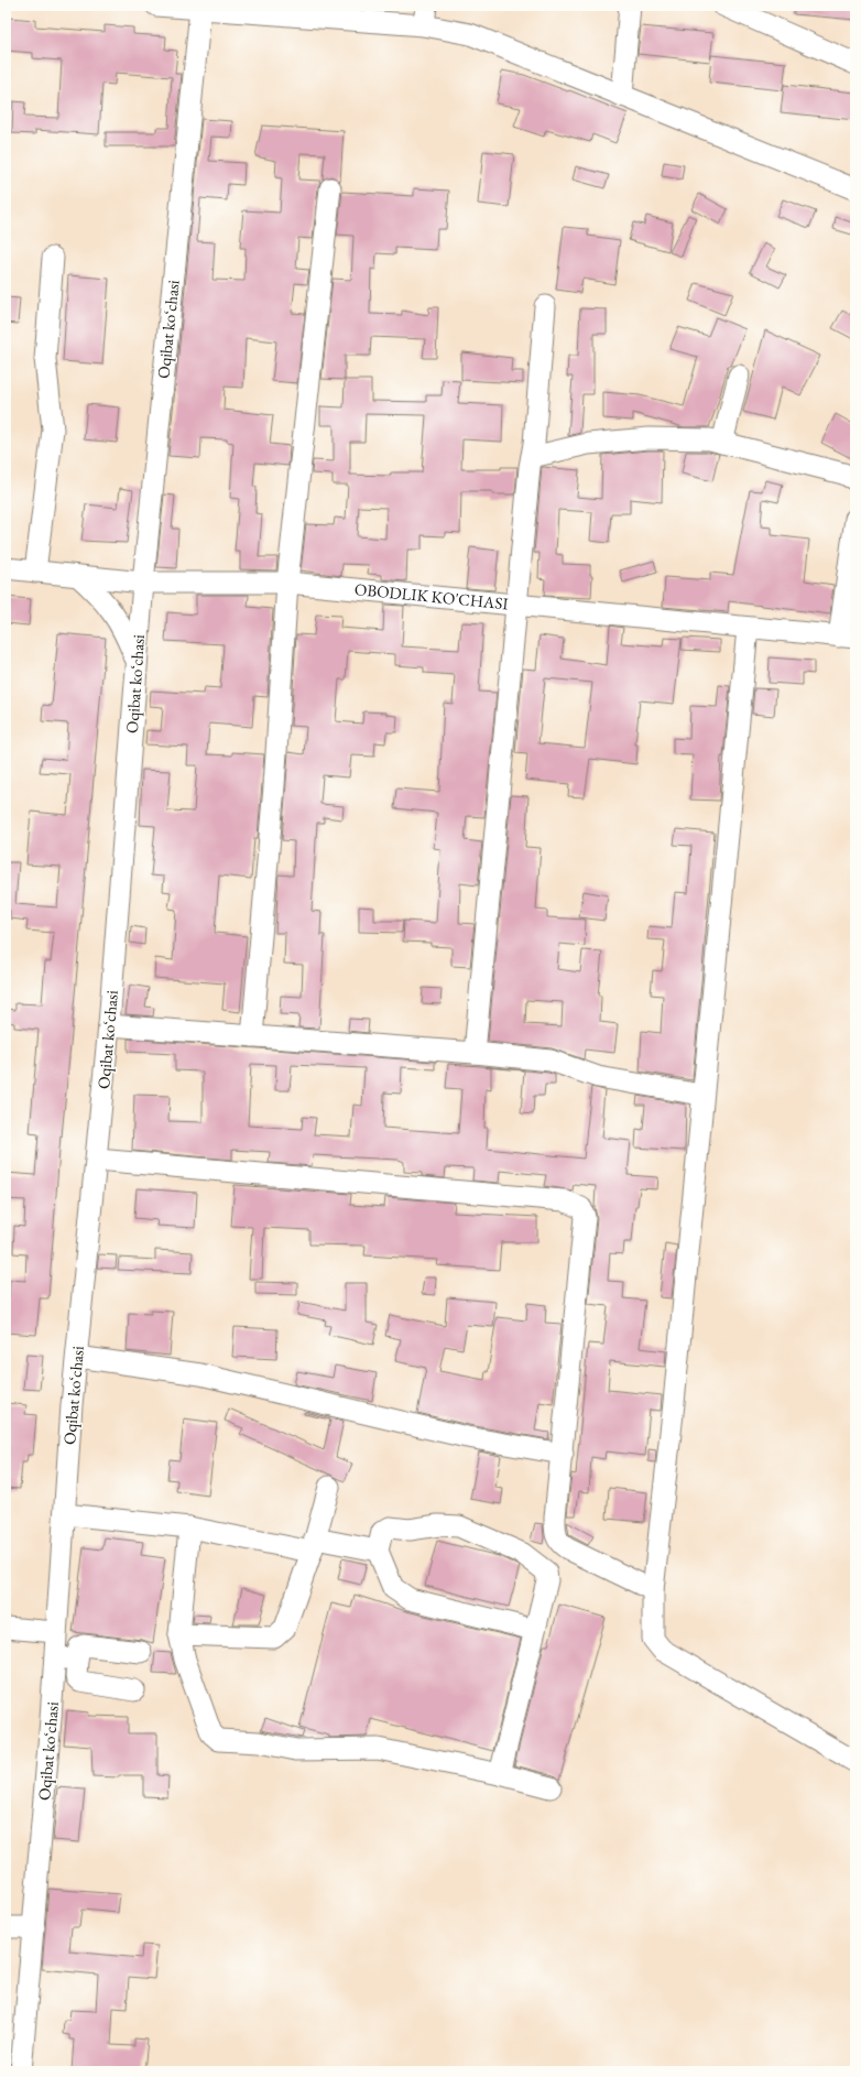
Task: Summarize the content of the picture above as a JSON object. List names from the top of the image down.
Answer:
{
  "streets": {
    "street": ["Oqibat koʻchasi", "OBODLIK KO'CHASI"]
  },
  "crossings": [
    ["Oqibat koʻchasi", "OBODLIK KO'CHASI"]
  ]
}
